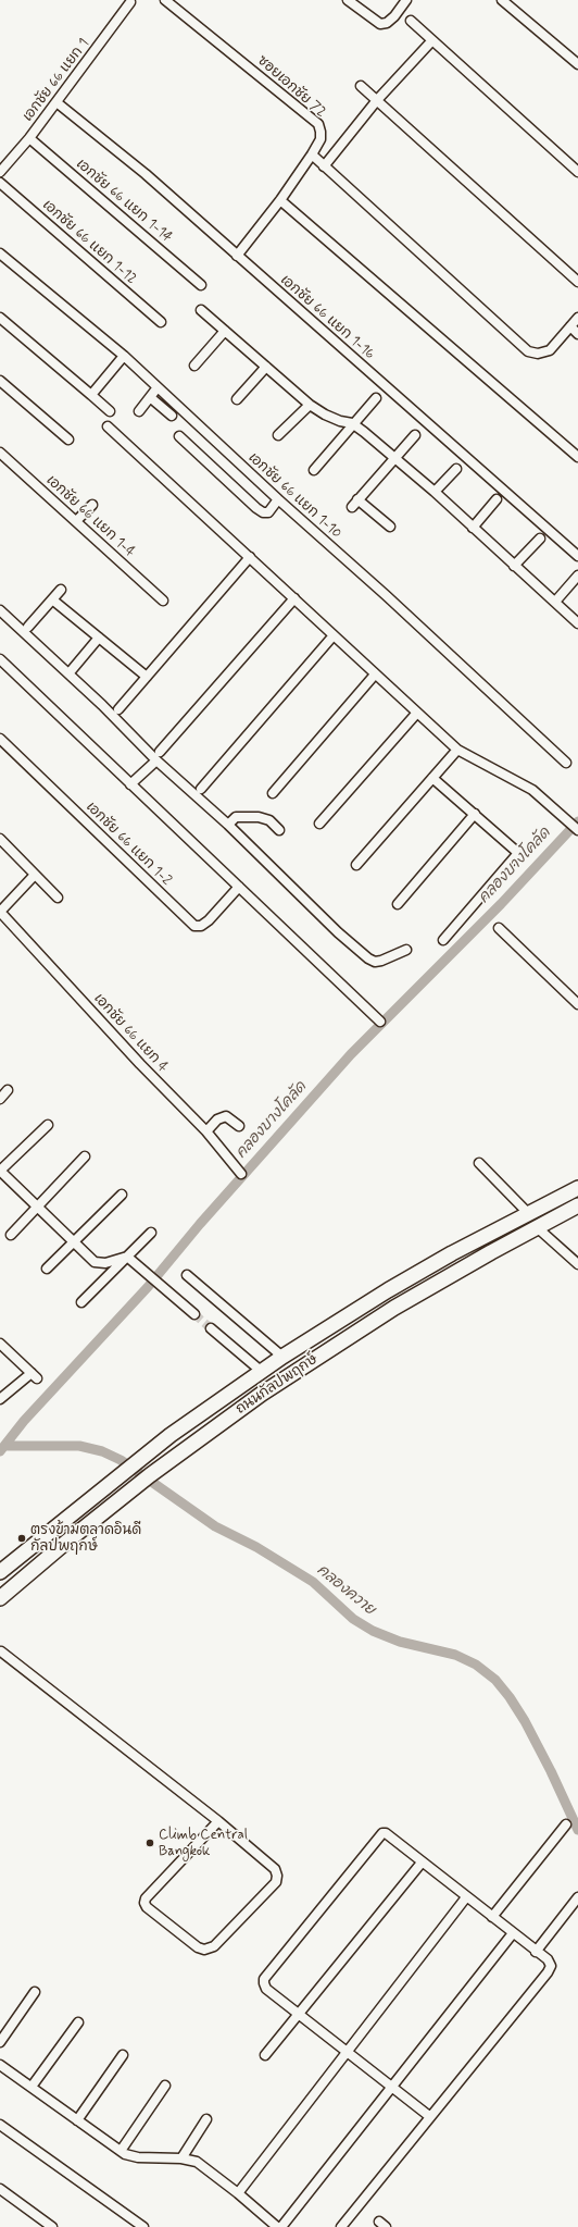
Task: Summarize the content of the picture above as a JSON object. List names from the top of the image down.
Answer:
{
  "streets": {
    "main road": ["ถนนกัลปพฤกษ์"],
    "street": [
      "เอกชัย 66 แยก 1",
      "ซอยเอกชัย 72",
      "เอกชัย 66 แยก 1-14",
      "เอกชัย 66 แยก 1-12",
      "เอกชัย 66 แยก 1-16",
      "เอกชัย 66 แยก 1-10",
      "เอกชัย 66 แยก 1-4",
      "เอกชัย 66 แยก 1-2",
      "เอกชัย 66 แยก 4"
    ]
  },
  "crossings": [
    ["เอกชัย 66 แยก 1", "เอกชัย 66 แยก 1-14"],
    ["เอกชัย 66 แยก 1", "เอกชัย 66 แยก 1-16"],
    ["ซอยเอกชัย 72", "เอกชัย 66 แยก 1-16"]
  ],
  "water": ["คลองบางโคลัด", "คลองควาย"],
  "places": ["ตรงข้ามตลาดอินดี กัลปพฤกษ์", "Climb Central Bangkok"]
}
